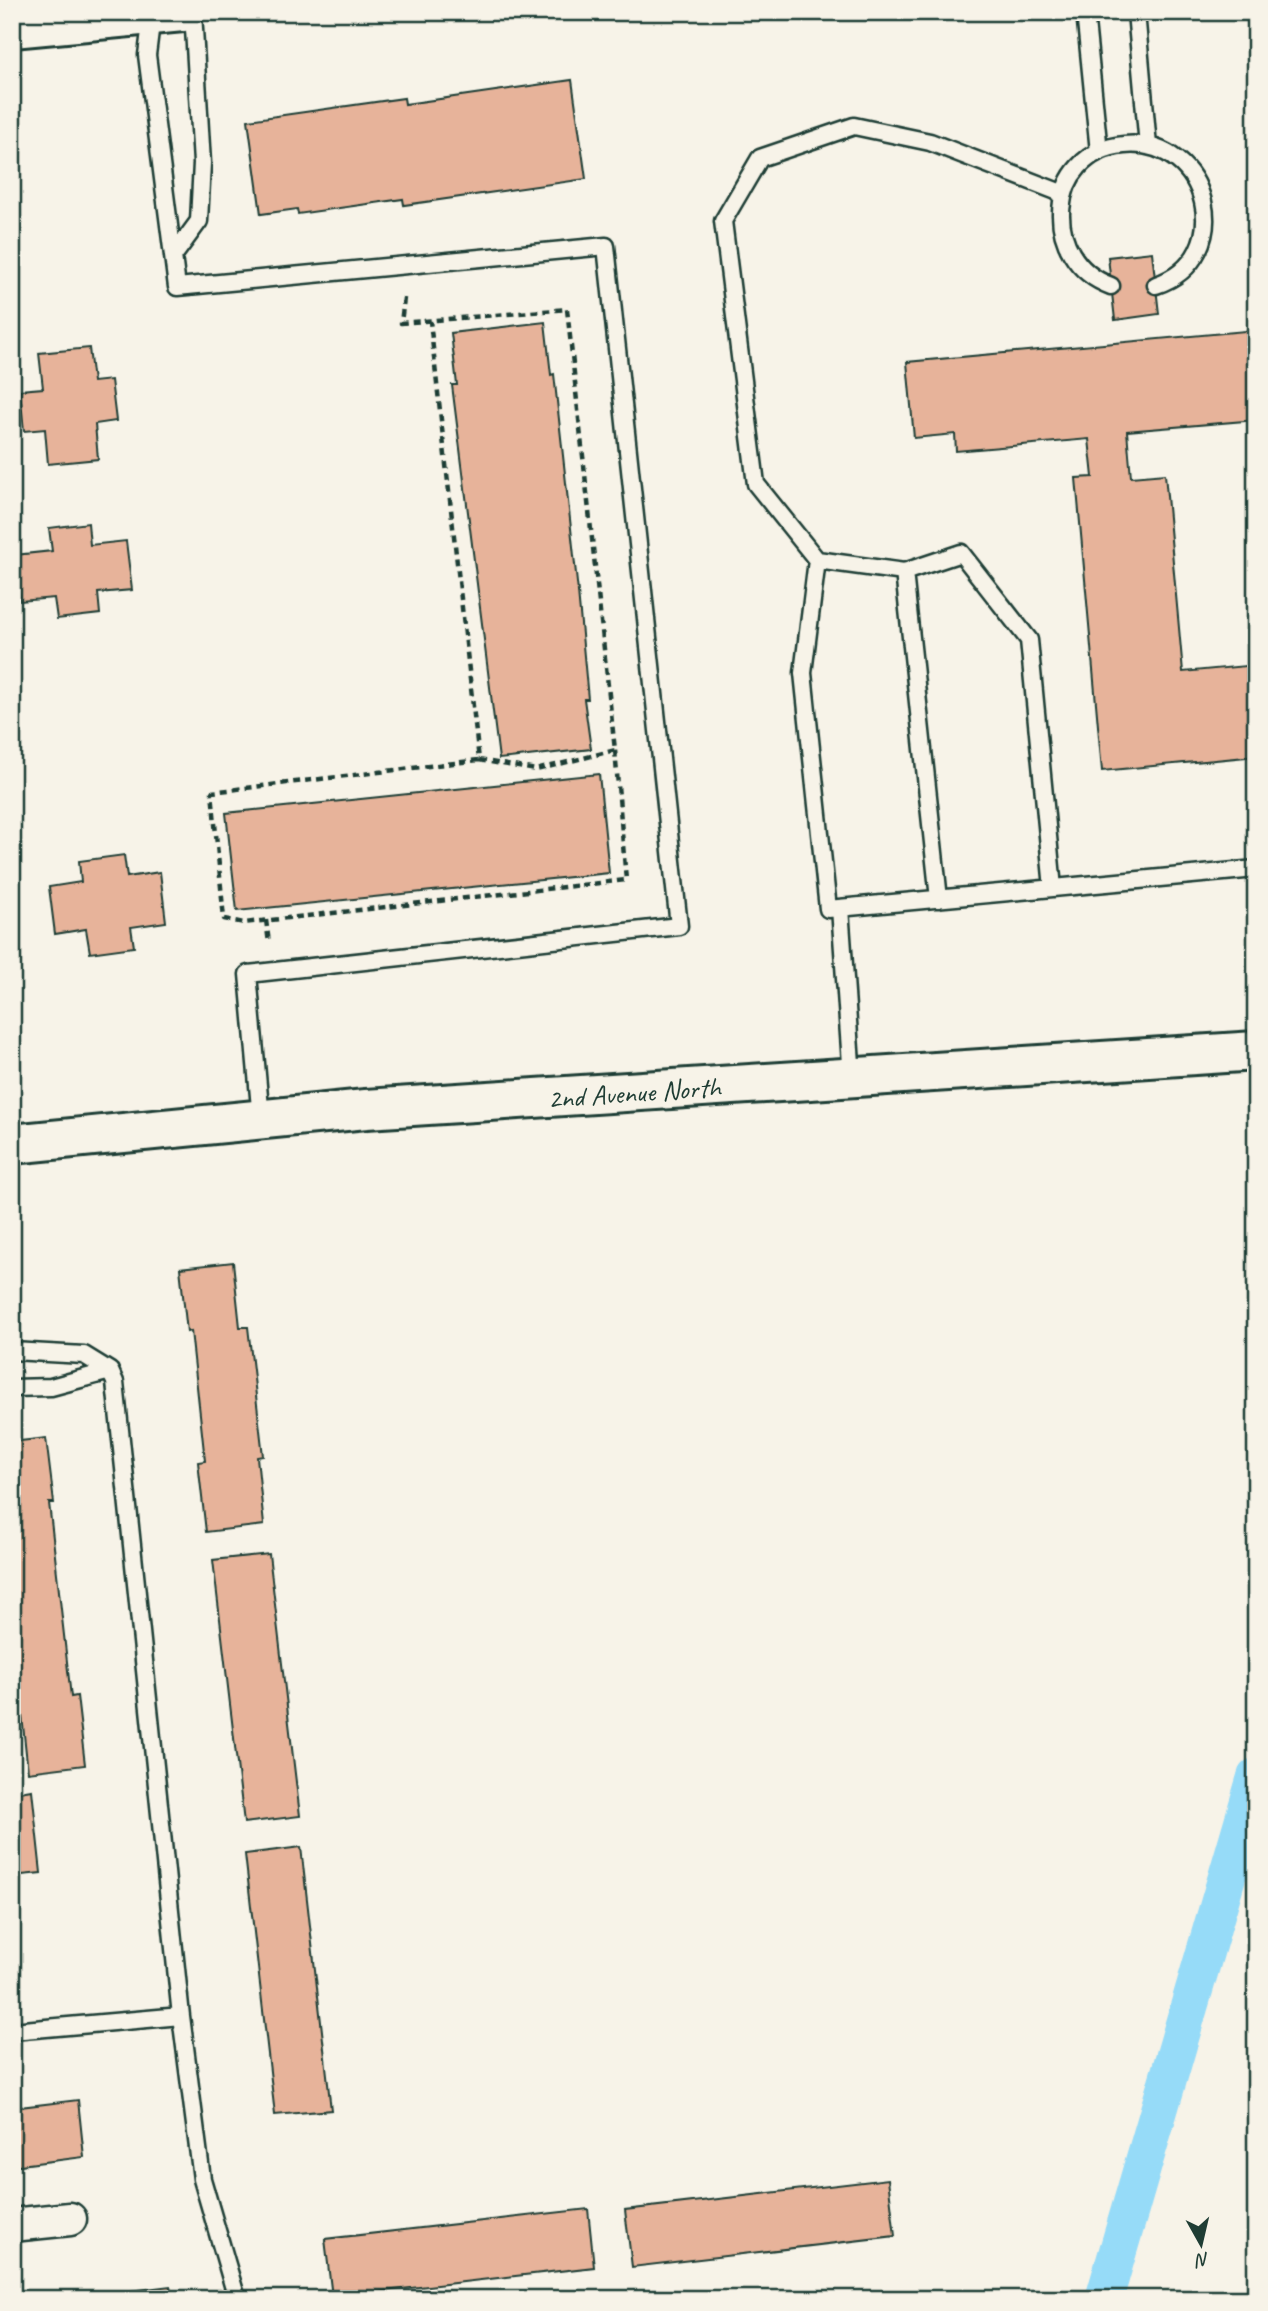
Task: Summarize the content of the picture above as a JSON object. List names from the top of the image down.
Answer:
{
  "streets": {
    "street": ["2nd Avenue North"]
  },
  "north": "bottom"
}
